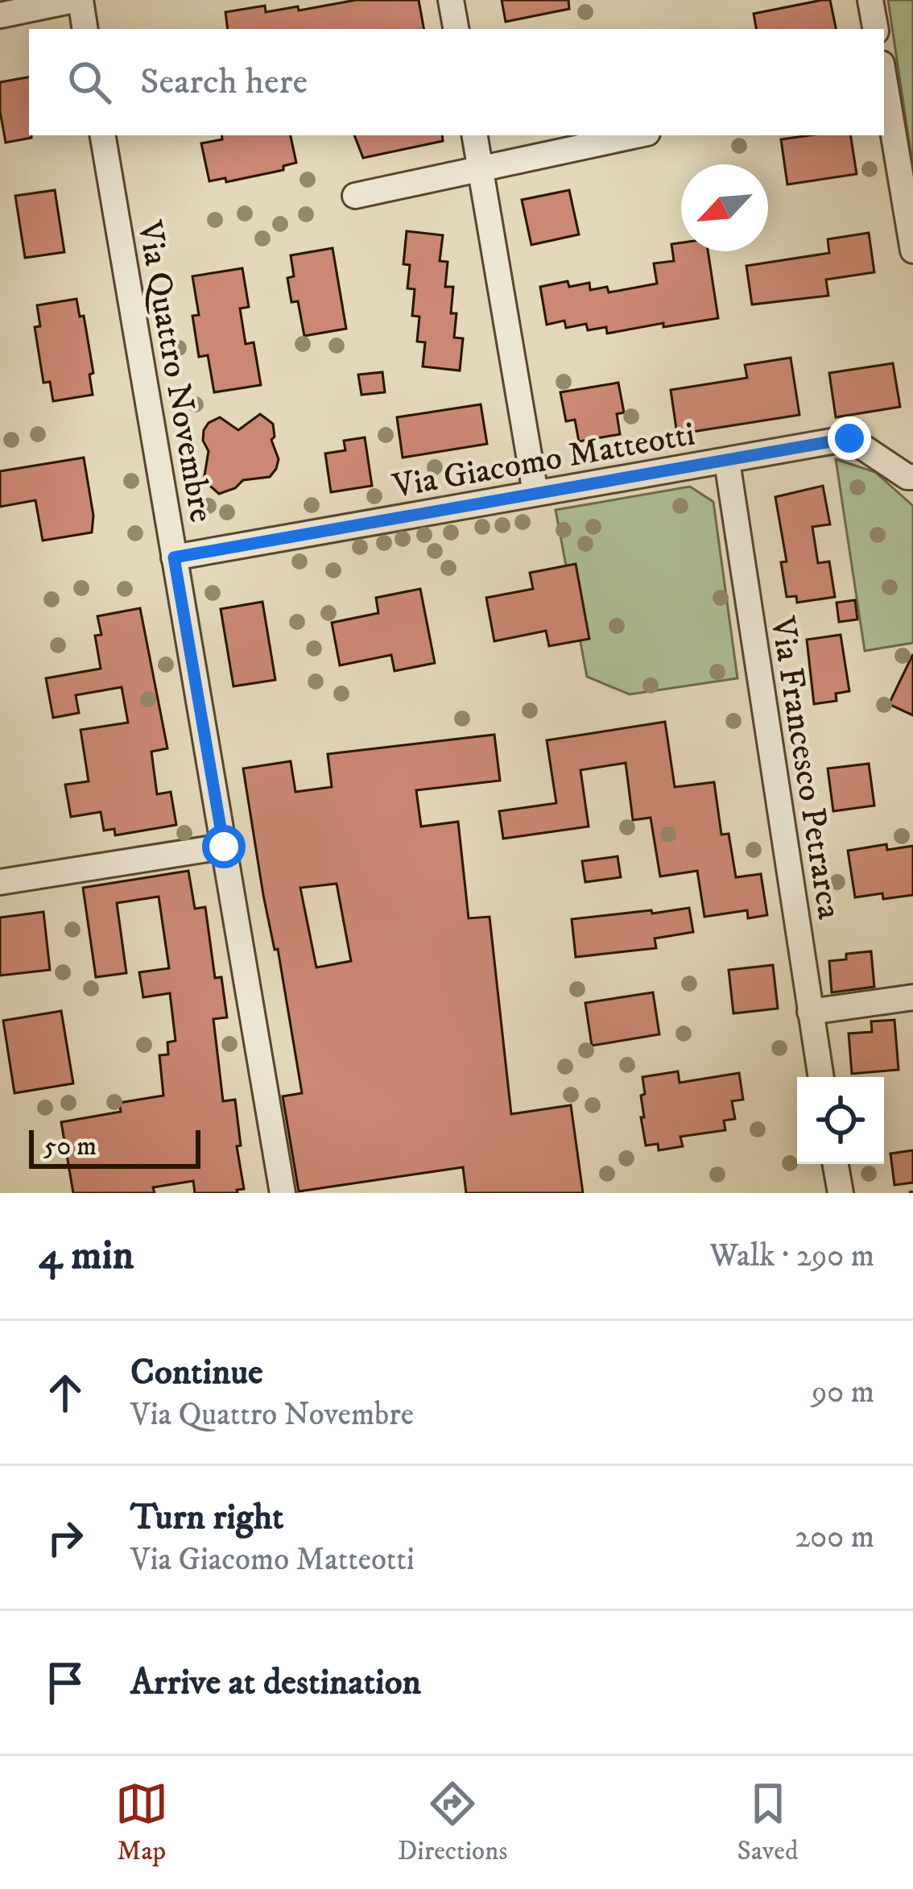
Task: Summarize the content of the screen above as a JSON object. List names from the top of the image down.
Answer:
{
  "streets": {
    "street": ["Via Quattro Novembre", "Via Giacomo Matteotti", "Via Francesco Petrarca"]
  },
  "crossings": [
    ["Via Quattro Novembre", "Via Giacomo Matteotti"],
    ["Via Giacomo Matteotti", "Via Francesco Petrarca"]
  ],
  "scale_bar": "50 m",
  "north": "bottom left",
  "page": {
    "search": "Search here",
    "scale": "50 m",
    "heading": ["4 min", "Walk · 290 m"],
    "list": [
      ["Continue", "Via Quattro Novembre", "90 m"],
      ["Turn right", "Via Giacomo Matteotti", "200 m"],
      "Arrive at destination"
    ],
    "nav": ["Map", "Directions", "Saved"]
  }
}
